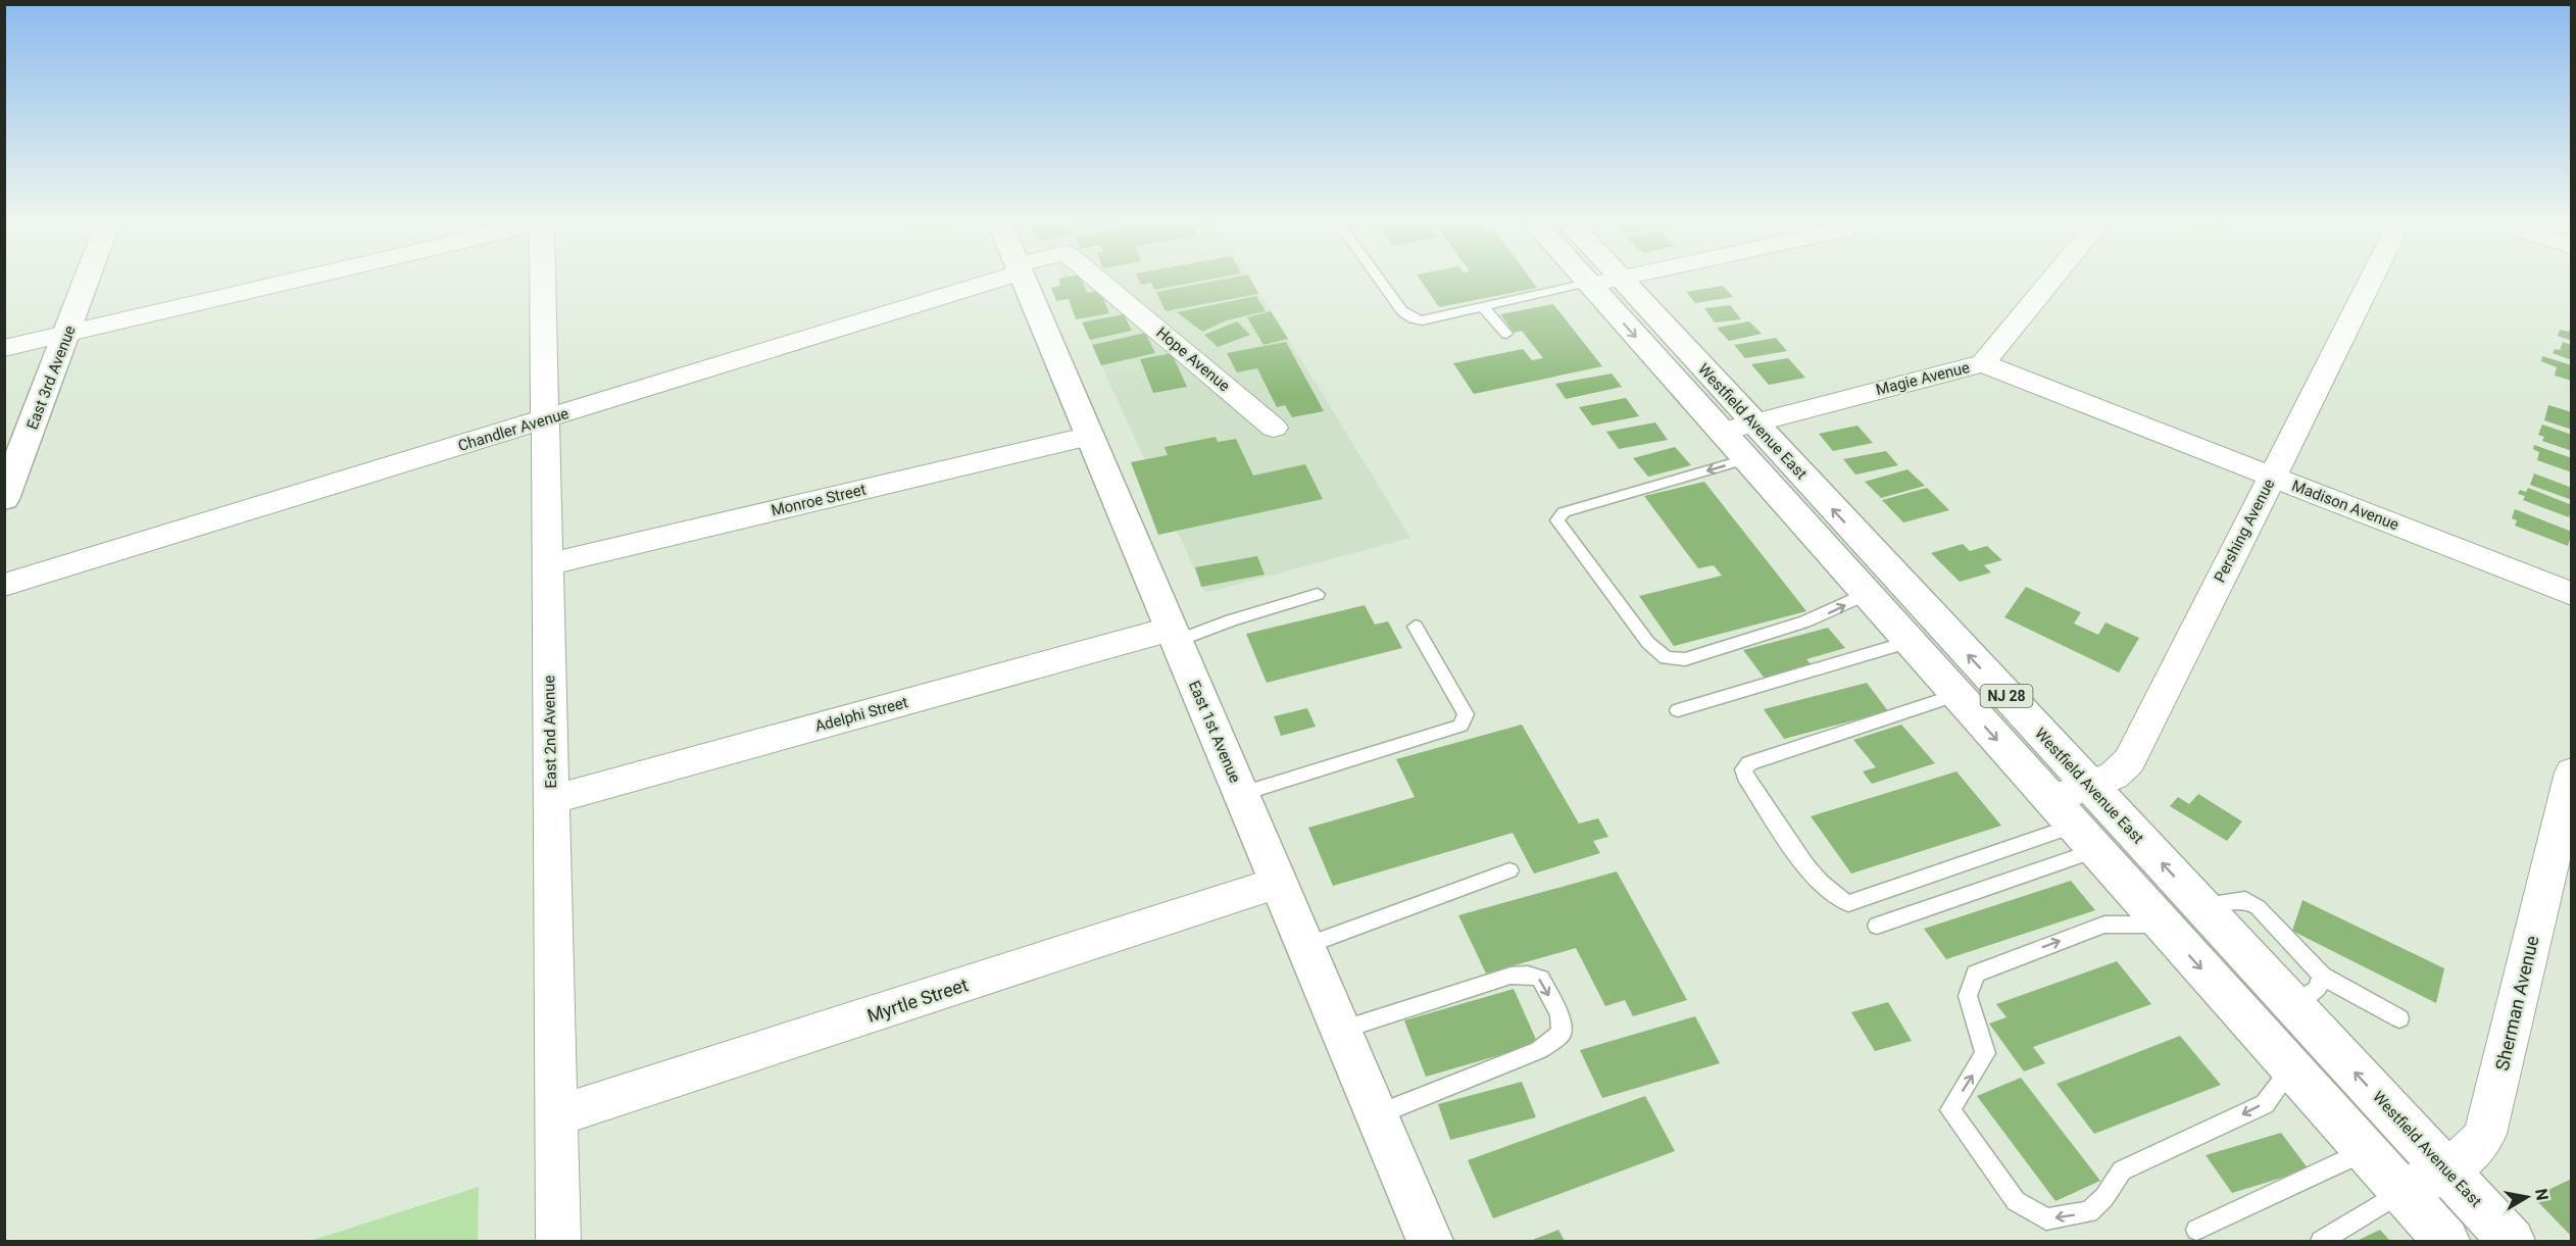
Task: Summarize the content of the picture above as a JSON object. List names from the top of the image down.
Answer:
{
  "streets": {
    "main road": [
      "East 3rd Avenue",
      "Westfield Avenue East",
      "NJ 28",
      "East 1st Avenue"
    ],
    "street": [
      "Hope Avenue",
      "Magie Avenue",
      "Chandler Avenue",
      "Monroe Street",
      "Madison Avenue",
      "Pershing Avenue",
      "Adelphi Street",
      "East 2nd Avenue",
      "Myrtle Street",
      "Sherman Avenue"
    ]
  },
  "crossings": [
    ["Magie Avenue", "Westfield Avenue East"],
    ["Magie Avenue", "Madison Avenue"],
    ["Westfield Avenue East", "Pershing Avenue"],
    ["Westfield Avenue East", "Sherman Avenue"],
    ["Chandler Avenue", "East 2nd Avenue"],
    ["Monroe Street", "East 2nd Avenue"],
    ["Monroe Street", "East 1st Avenue"],
    ["Madison Avenue", "Pershing Avenue"],
    ["Adelphi Street", "East 2nd Avenue"],
    ["Adelphi Street", "East 1st Avenue"],
    ["East 2nd Avenue", "Myrtle Street"],
    ["East 1st Avenue", "Myrtle Street"]
  ],
  "north": "right"
}
